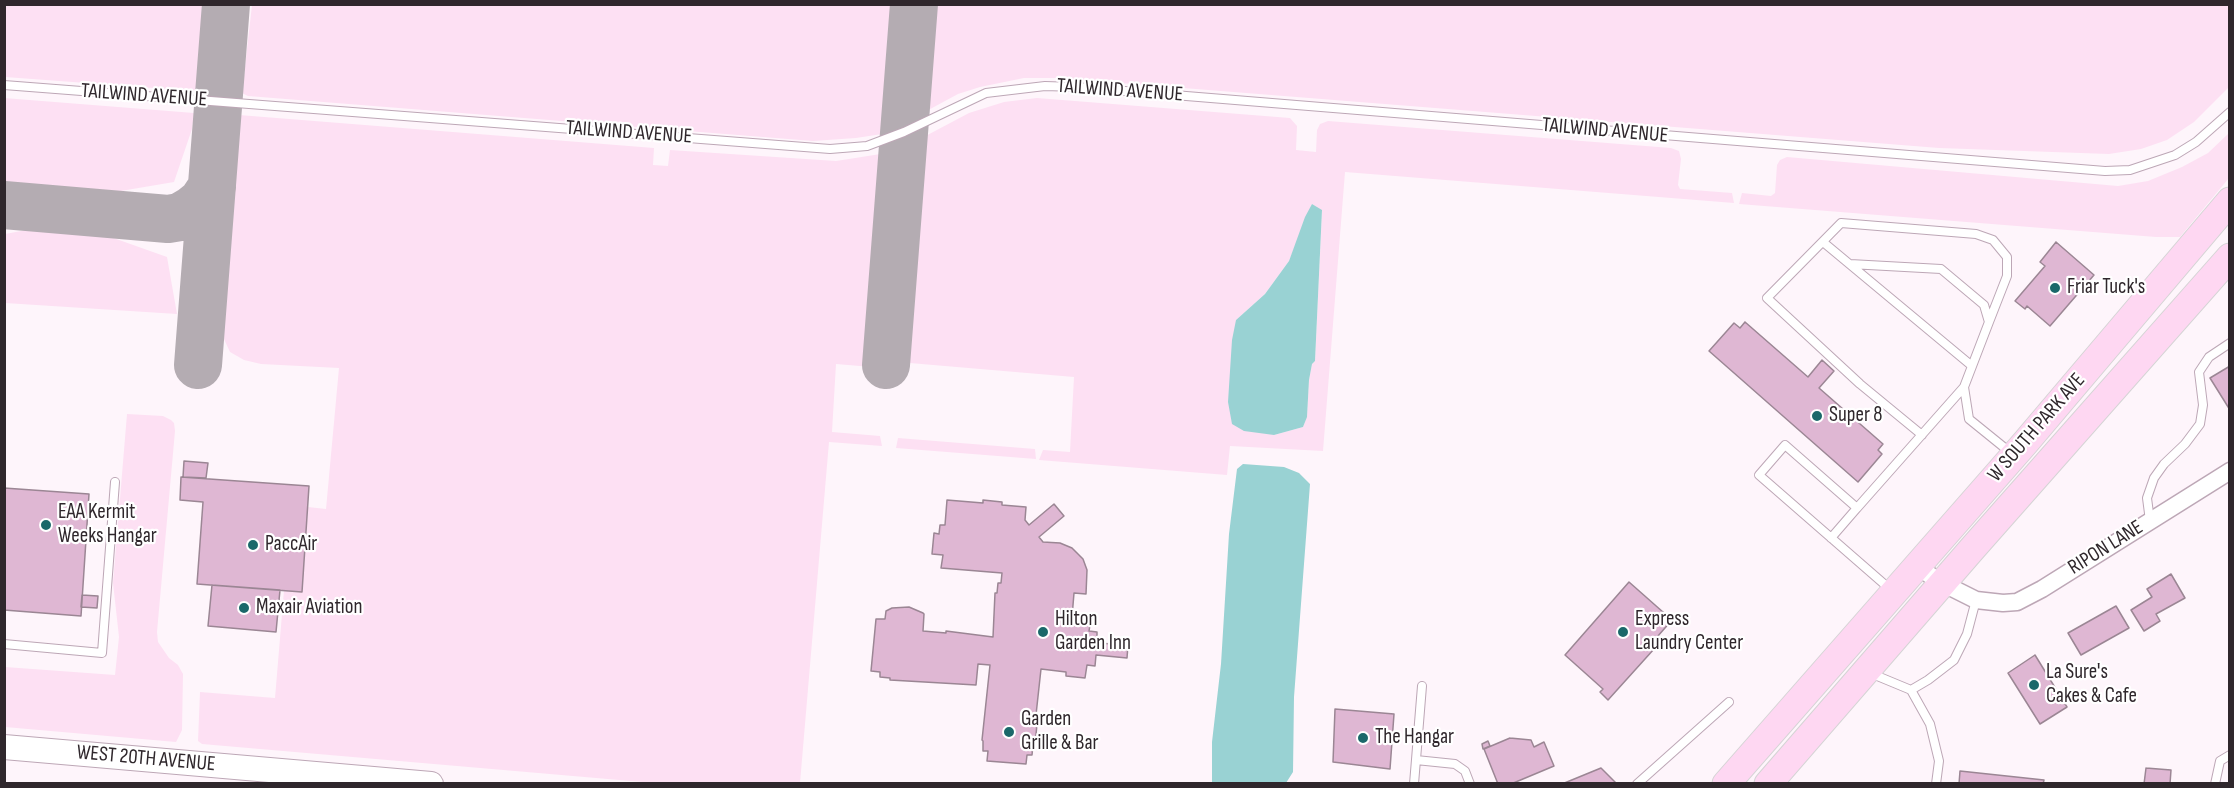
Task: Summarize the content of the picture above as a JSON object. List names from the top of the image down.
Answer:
{
  "streets": {
    "main road": ["W SOUTH PARK AVE", "WEST 20TH AVENUE"],
    "street": ["RIPON LANE"],
    "lane": ["TAILWIND AVENUE"]
  },
  "places": [
    "Friar Tuck's",
    "Super 8",
    "EAA Kermit Weeks Hangar",
    "PaccAir",
    "Maxair Aviation",
    "Hilton Garden Inn",
    "Express Laundry Center",
    "La Sure's Cakes & Cafe",
    "Garden Grille & Bar",
    "The Hangar"
  ]
}
